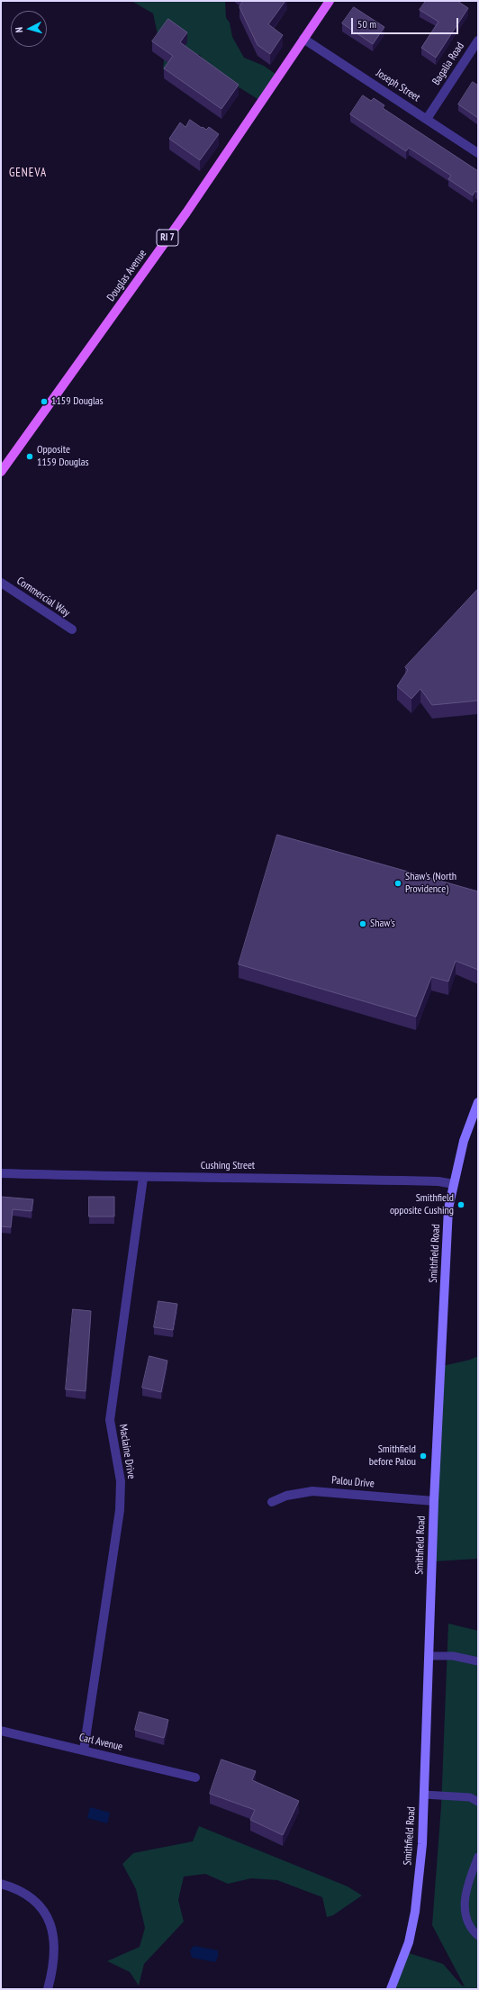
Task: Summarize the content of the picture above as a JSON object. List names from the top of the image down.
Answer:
{
  "streets": {
    "main road": ["RI 7", "Douglas Avenue", "Smithfield Road"],
    "street": [
      "Bagalia Road",
      "Joseph Street",
      "Commercial Way",
      "Cushing Street",
      "Maclaine Drive",
      "Palou Drive",
      "Carl Avenue"
    ]
  },
  "crossings": [
    ["Bagalia Road", "Joseph Street"],
    ["Joseph Street", "Douglas Avenue"],
    ["Cushing Street", "Smithfield Road"],
    ["Cushing Street", "Maclaine Drive"],
    ["Smithfield Road", "Palou Drive"],
    ["Maclaine Drive", "Carl Avenue"]
  ],
  "districts": ["GENEVA"],
  "places": [
    "1159 Douglas",
    "Opposite 1159 Douglas",
    "Shaw's (North Providence)",
    "Shaw's",
    "Smithfield opposite Cushing",
    "Smithfield before Palou"
  ],
  "scale_bar": "50 m",
  "north": "left"
}
